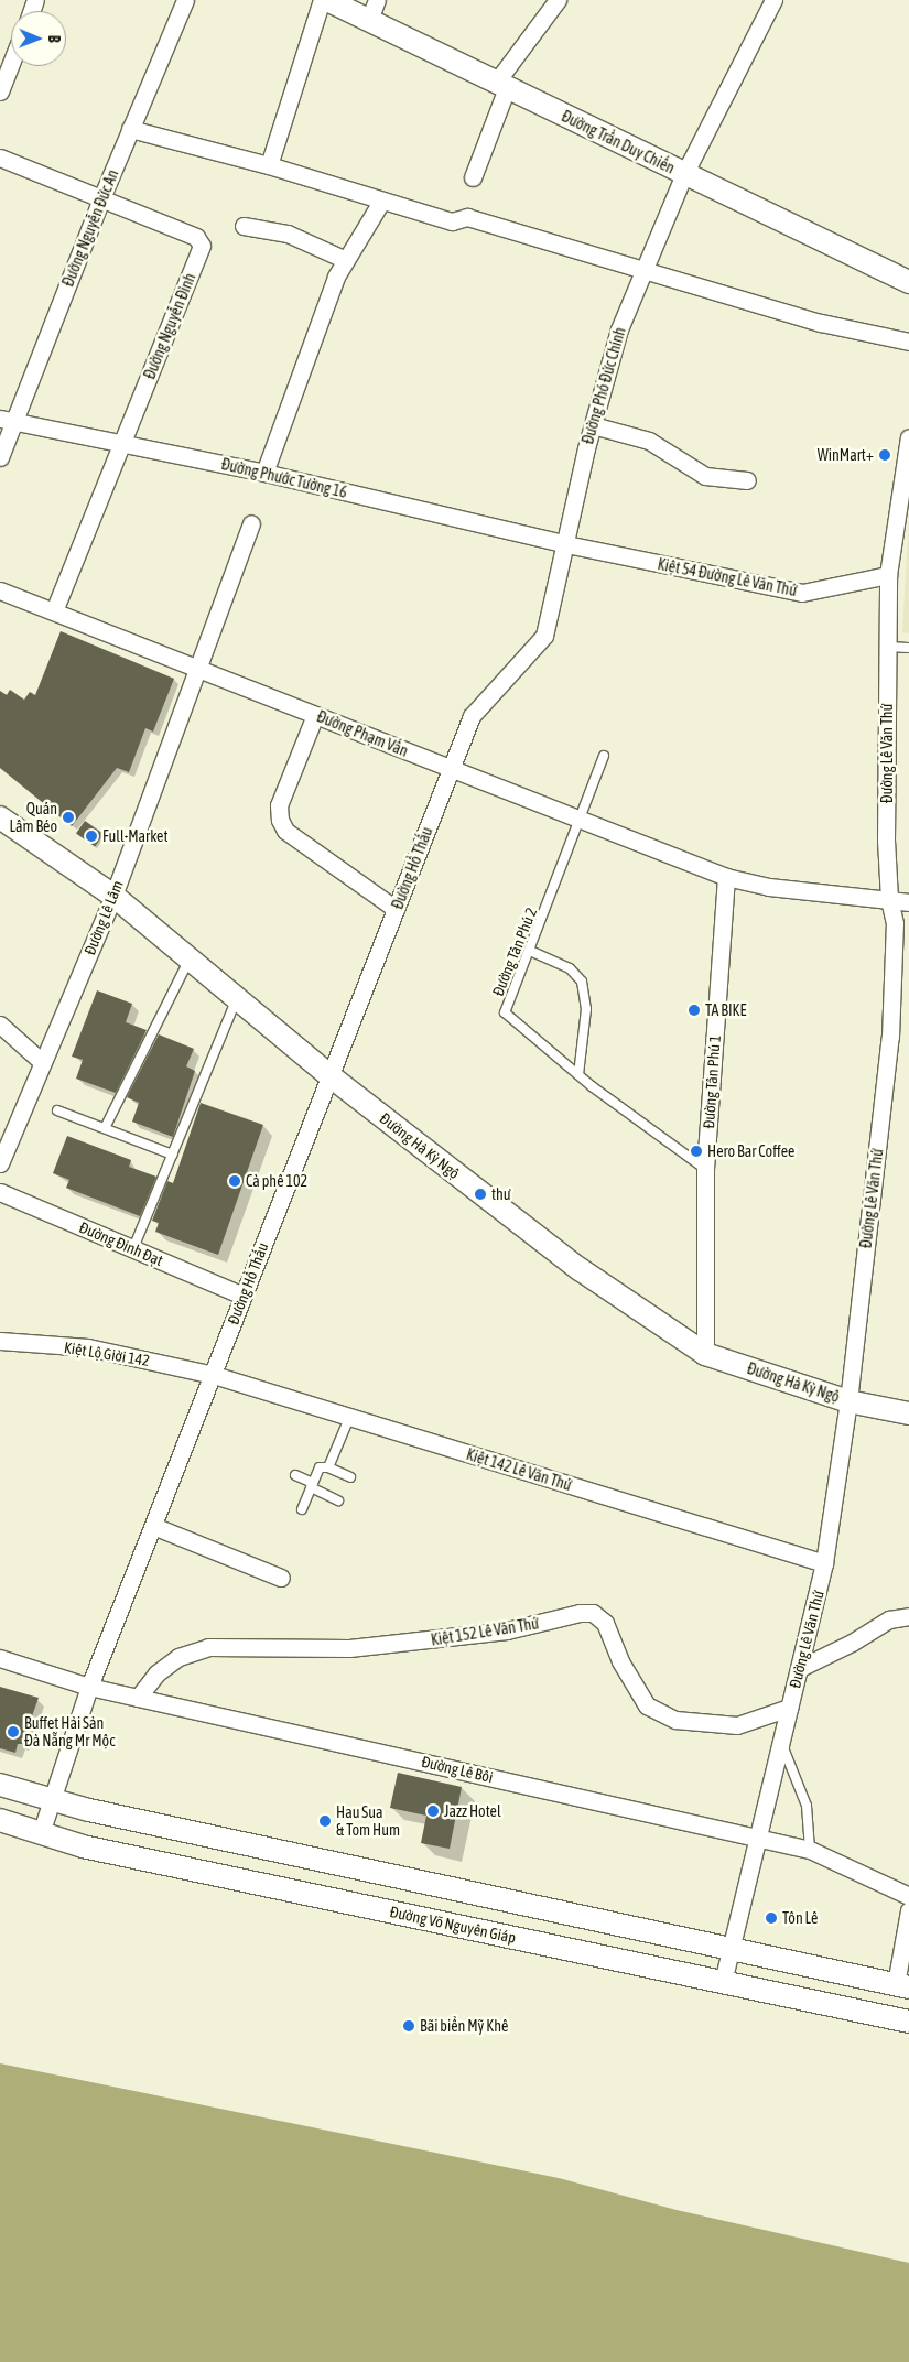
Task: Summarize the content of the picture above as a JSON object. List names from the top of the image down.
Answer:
{
  "streets": {
    "main road": ["Đường Trần Duy Chiến", "Đường Hà Kỳ Ngộ", "Đường Võ Nguyên Giáp"],
    "street": [
      "Đường Nguyễn Đức An",
      "Đường Nguyễn Đình",
      "Đường Phó Đức Chính",
      "Đường Phước Tường 16",
      "Kiệt 54 Đường Lê Văn Thứ",
      "Đường Phạm Vấn",
      "Đường Lê Văn Thứ",
      "Đường Hồ Thấu",
      "Đường Lê Lâm",
      "Đường Tân Phú 1",
      "Đường Đinh Đạt",
      "Kiệt Lộ Giời 142",
      "Kiệt 142 Lê Văn Thứ",
      "Kiệt 152 Lê Văn Thứ",
      "Đường Lê Bôi"
    ],
    "lane": ["Đường Tân Phú 2"]
  },
  "crossings": [
    ["Đường Trần Duy Chiến", "Đường Phó Đức Chính"],
    ["Đường Nguyễn Đức An", "Đường Nguyễn Đình"],
    ["Đường Nguyễn Đức An", "Đường Phước Tường 16"],
    ["Đường Nguyễn Đình", "Đường Phước Tường 16"],
    ["Đường Nguyễn Đình", "Đường Phạm Vấn"],
    ["Đường Phó Đức Chính", "Đường Phước Tường 16"],
    ["Đường Phó Đức Chính", "Kiệt 54 Đường Lê Văn Thứ"],
    ["Đường Phó Đức Chính", "Đường Phạm Vấn"],
    ["Đường Phó Đức Chính", "Đường Hồ Thấu"],
    ["Đường Phước Tường 16", "Kiệt 54 Đường Lê Văn Thứ"],
    ["Kiệt 54 Đường Lê Văn Thứ", "Đường Lê Văn Thứ"],
    ["Đường Phạm Vấn", "Đường Lê Văn Thứ"],
    ["Đường Phạm Vấn", "Đường Hồ Thấu"],
    ["Đường Phạm Vấn", "Đường Lê Lâm"],
    ["Đường Phạm Vấn", "Đường Tân Phú 2"],
    ["Đường Phạm Vấn", "Đường Tân Phú 1"],
    ["Đường Lê Văn Thứ", "Đường Hà Kỳ Ngộ"],
    ["Đường Lê Văn Thứ", "Kiệt 142 Lê Văn Thứ"],
    ["Đường Lê Văn Thứ", "Kiệt 152 Lê Văn Thứ"],
    ["Đường Lê Văn Thứ", "Đường Lê Bôi"],
    ["Đường Lê Văn Thứ", "Đường Võ Nguyên Giáp"],
    ["Đường Hồ Thấu", "Đường Hà Kỳ Ngộ"],
    ["Đường Hồ Thấu", "Đường Đinh Đạt"],
    ["Đường Hồ Thấu", "Kiệt Lộ Giời 142"],
    ["Đường Hồ Thấu", "Kiệt 142 Lê Văn Thứ"],
    ["Đường Hồ Thấu", "Đường Lê Bôi"],
    ["Đường Hồ Thấu", "Đường Võ Nguyên Giáp"],
    ["Đường Lê Lâm", "Đường Hà Kỳ Ngộ"],
    ["Đường Tân Phú 2", "Đường Tân Phú 1"],
    ["Đường Tân Phú 1", "Đường Hà Kỳ Ngộ"],
    ["Kiệt Lộ Giời 142", "Kiệt 142 Lê Văn Thứ"],
    ["Kiệt 152 Lê Văn Thứ", "Đường Lê Bôi"]
  ],
  "places": [
    "WinMart+",
    "Quán Lâm Béo",
    "Full-Market",
    "TA BIKE",
    "Hero Bar Coffee",
    "Cà phê 102",
    "thư",
    "Buffet Hải Sản Đà Nẵng Mr Mộc",
    "Jazz Hotel",
    "Hau Sua & Tom Hum",
    "Tôn Lê",
    "Bãi biển Mỹ Khê"
  ],
  "north": "right"
}
